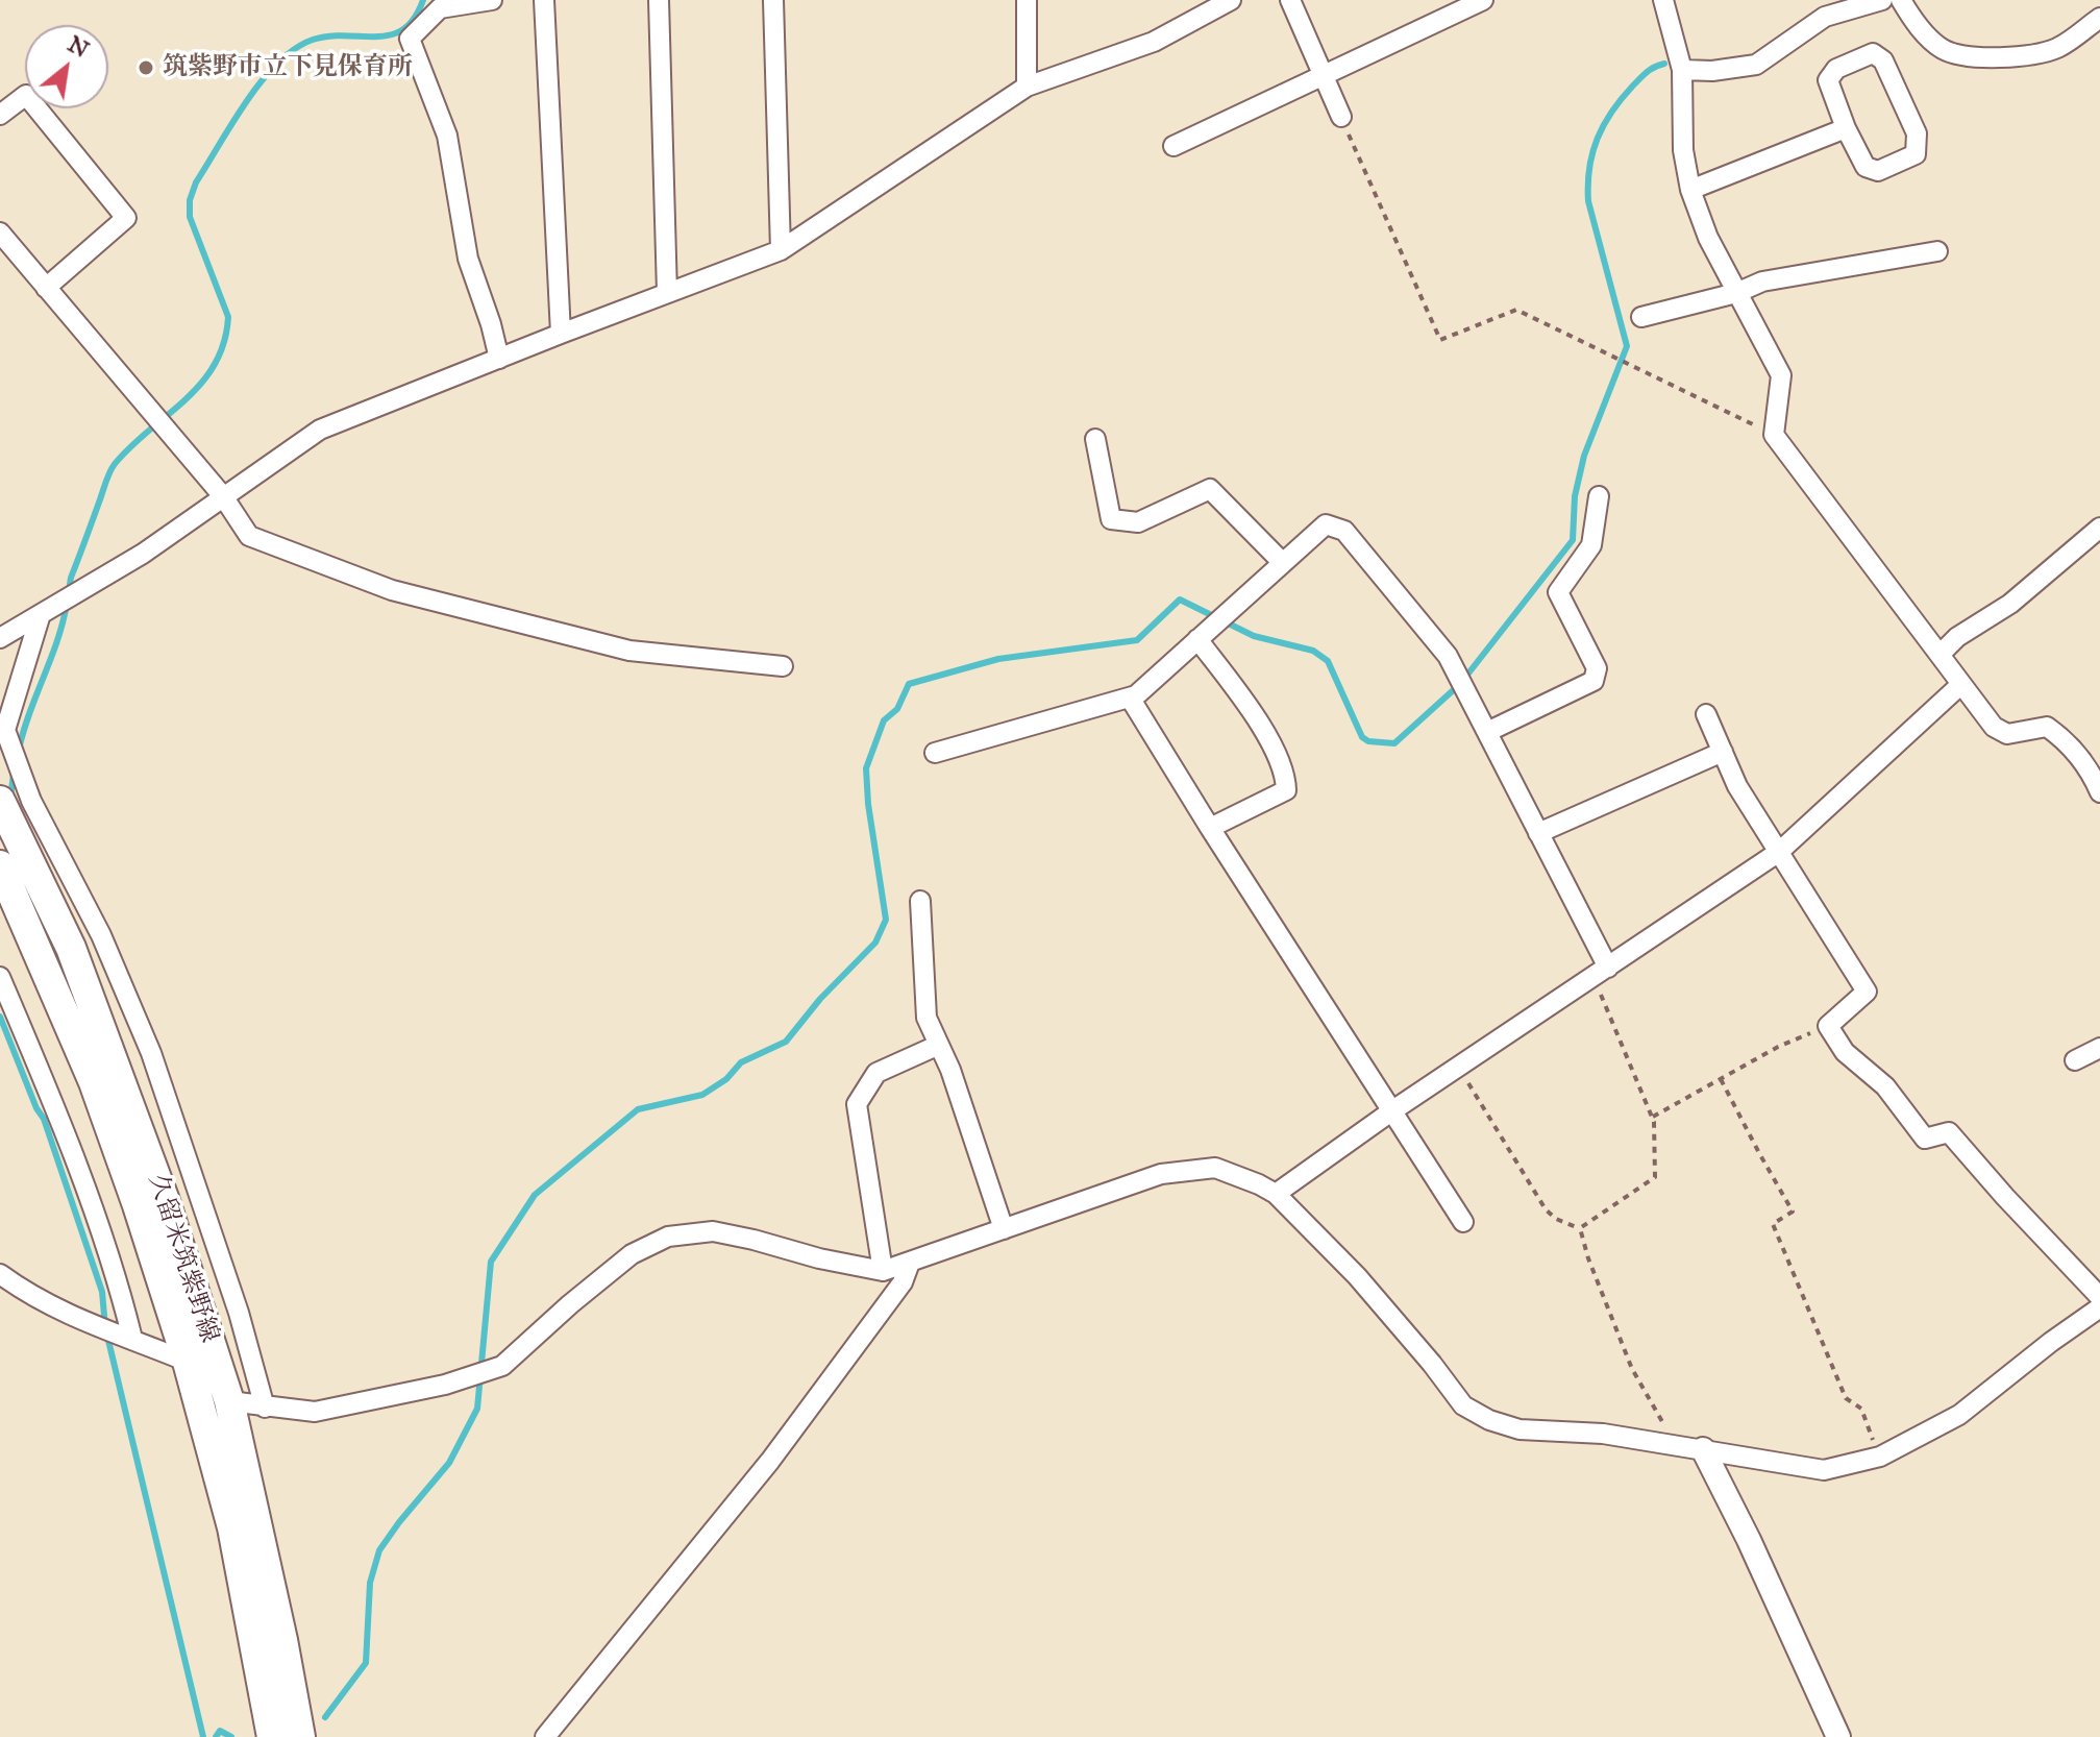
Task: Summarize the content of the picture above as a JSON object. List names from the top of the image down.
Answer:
{
  "streets": {
    "main road": ["久留米筑紫野線"]
  },
  "places": ["筑紫野市立下見保育所"],
  "north": "top right"
}
